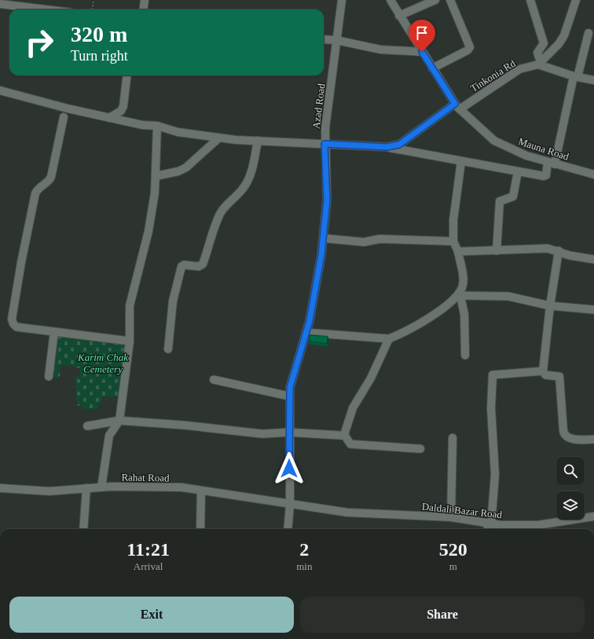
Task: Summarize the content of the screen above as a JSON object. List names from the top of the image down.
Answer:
{
  "streets": {
    "street": [
      "Tinkonia Rd",
      "Azad Road",
      "Mauna Road",
      "Rahat Road",
      "Daldali Bazar Road"
    ]
  },
  "crossings": [
    ["Tinkonia Rd", "Mauna Road"],
    ["Azad Road", "Rahat Road"],
    ["Azad Road", "Daldali Bazar Road"],
    ["Rahat Road", "Daldali Bazar Road"]
  ],
  "parks": ["Karim Chak Cemetery"],
  "page": {
    "turn": ["320 m", "Turn right"],
    "eta": [
      "11:21",
      "Arrival",
      "2",
      "min",
      "520",
      "m"
    ],
    "buttons": ["Exit", "Share"]
  }
}
